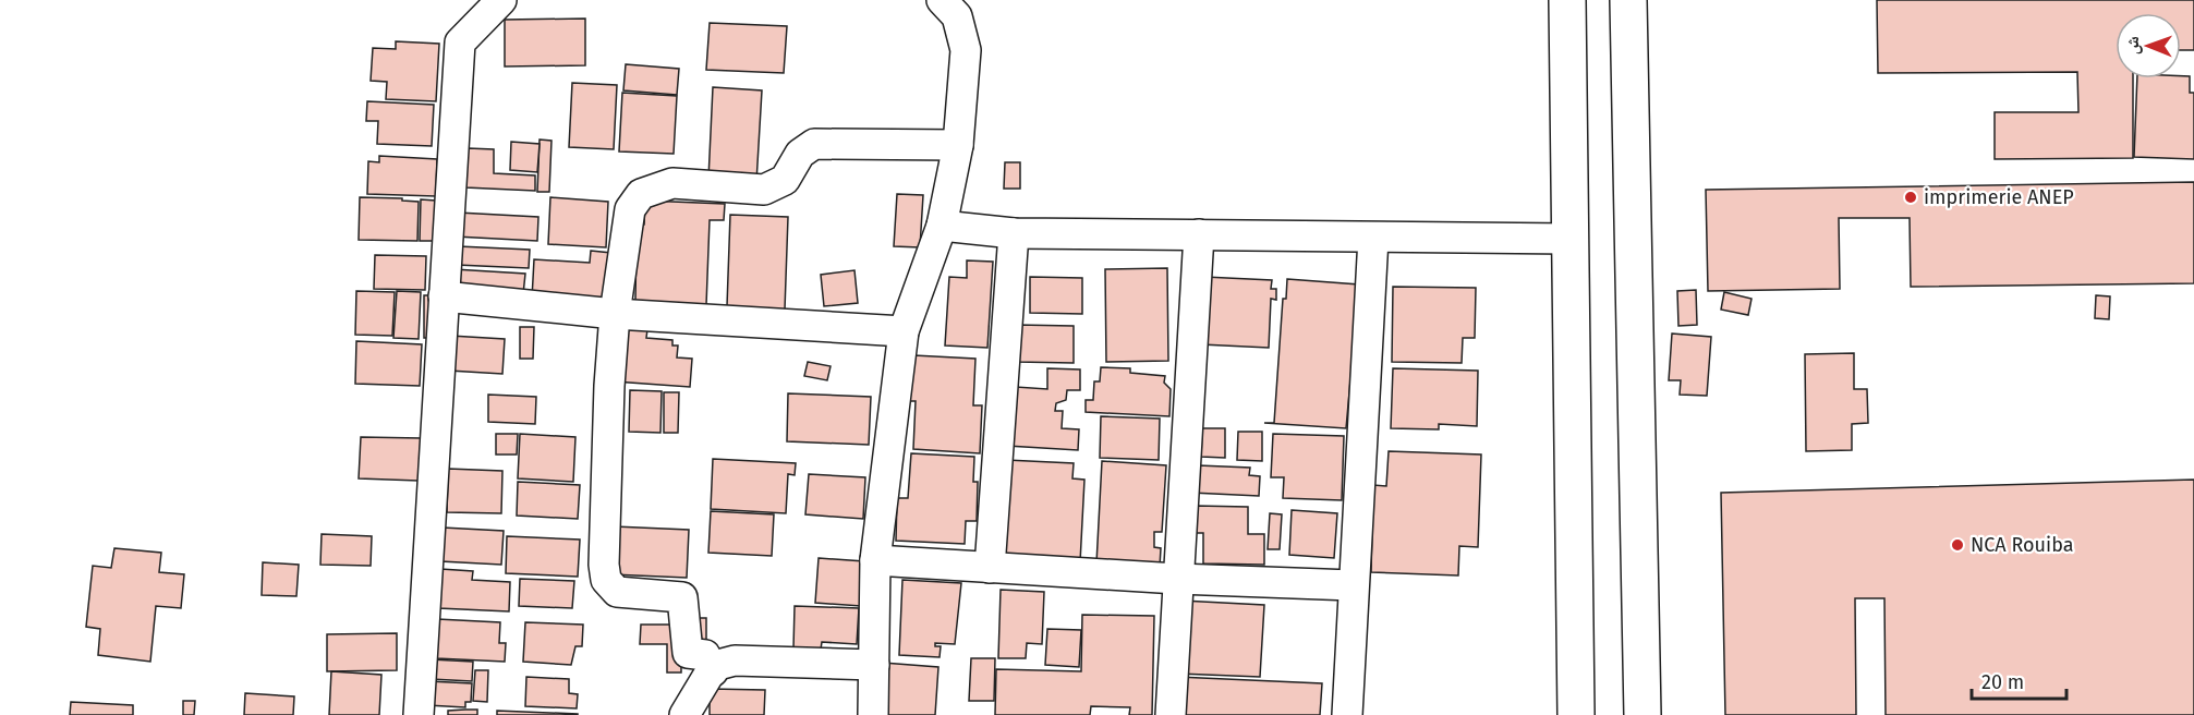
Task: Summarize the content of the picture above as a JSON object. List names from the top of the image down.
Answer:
{
  "places": ["imprimerie ANEP", "NCA Rouiba"],
  "scale_bar": "20 m",
  "north": "left"
}
